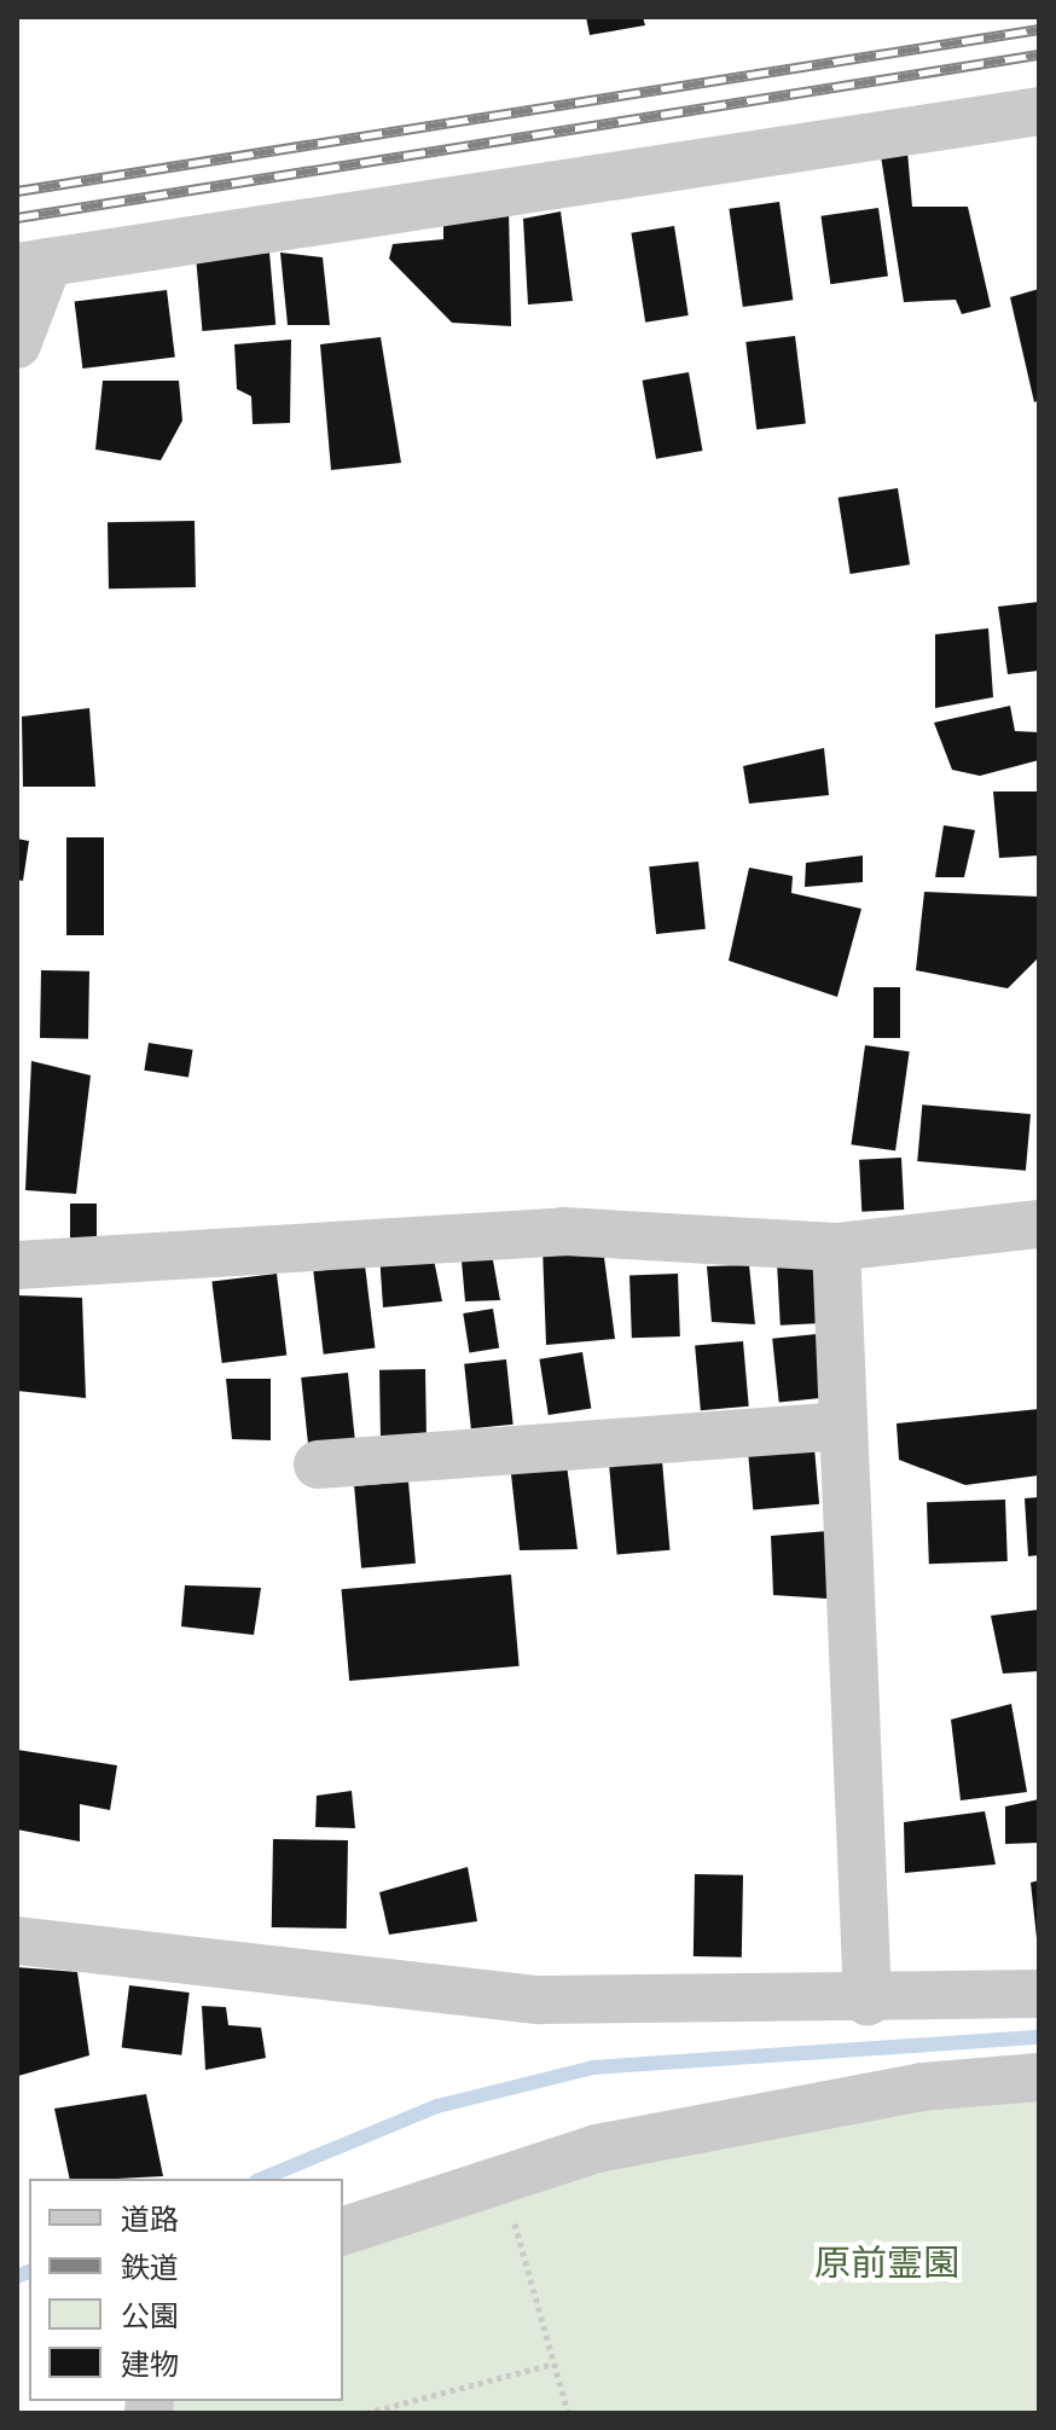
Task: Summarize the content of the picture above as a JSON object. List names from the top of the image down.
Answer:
{
  "parks": ["原前霊園"],
  "legend": [
    "道路",
    "鉄道",
    "公園",
    "建物"
  ]
}
